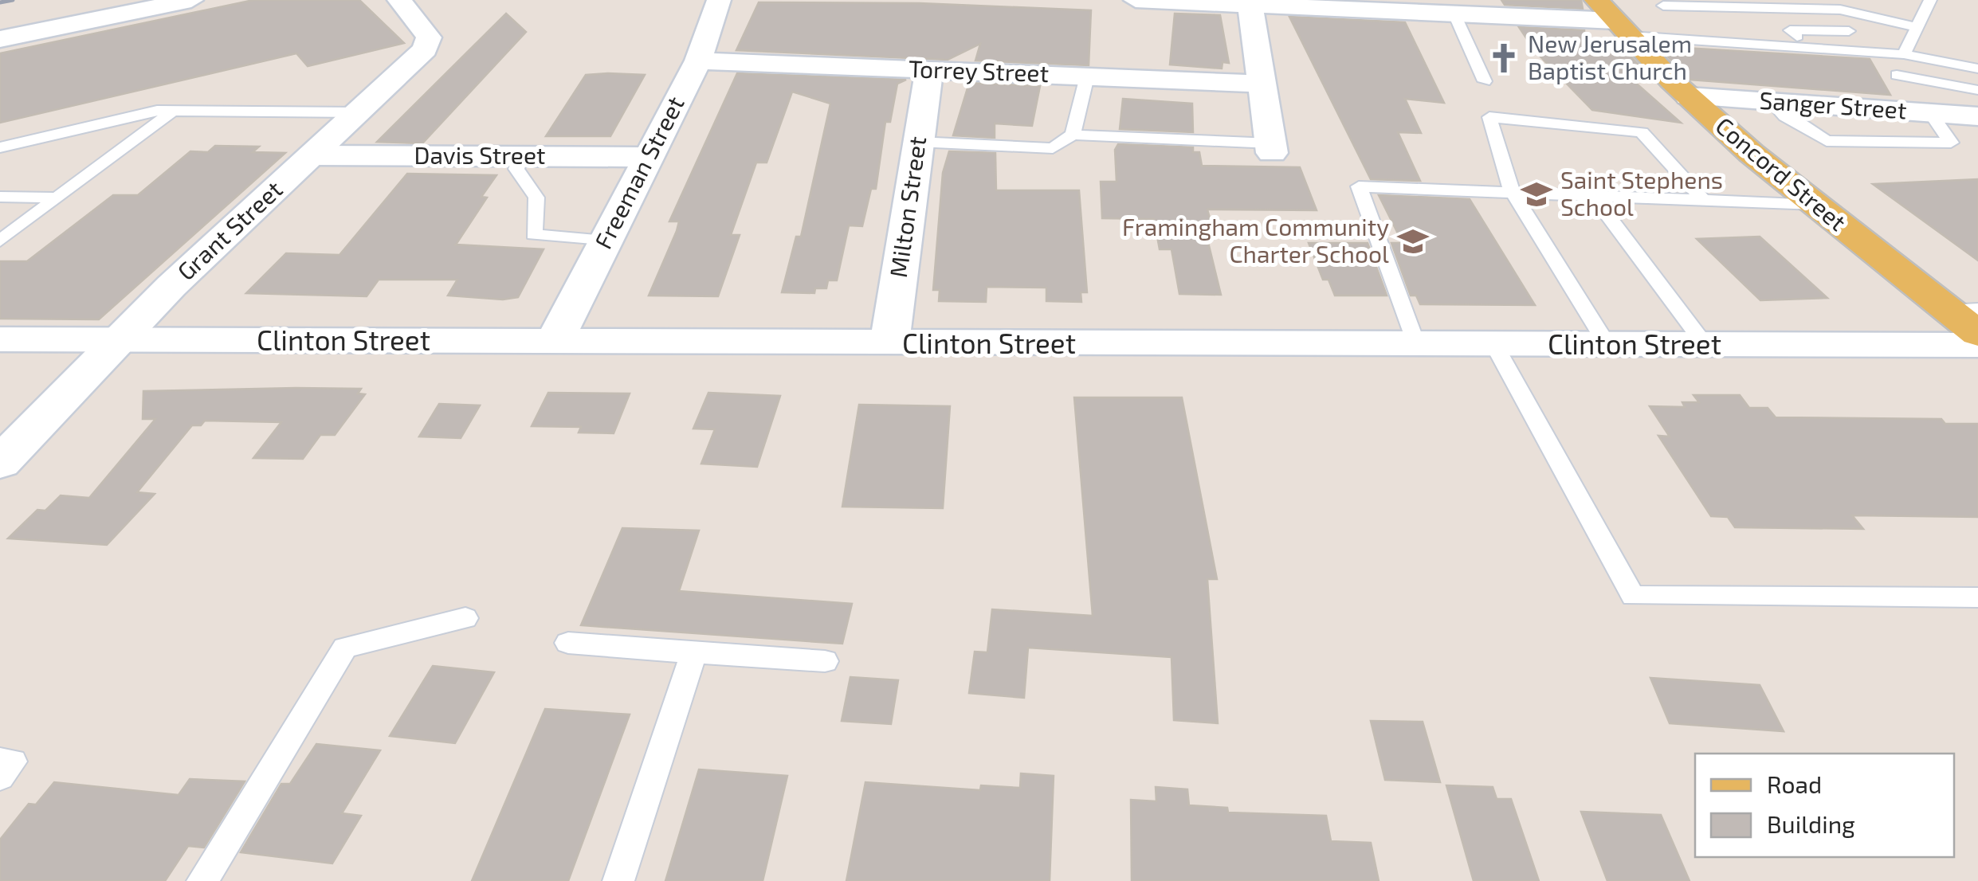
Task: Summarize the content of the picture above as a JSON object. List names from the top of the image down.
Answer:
{
  "streets": {
    "main road": ["Concord Street"],
    "street": [
      "Torrey Street",
      "Sanger Street",
      "Davis Street",
      "Freeman Street",
      "Milton Street",
      "Grant Street",
      "Clinton Street"
    ]
  },
  "crossings": [
    ["Torrey Street", "Freeman Street"],
    ["Torrey Street", "Milton Street"],
    ["Sanger Street", "Concord Street"],
    ["Davis Street", "Freeman Street"],
    ["Davis Street", "Grant Street"],
    ["Freeman Street", "Clinton Street"],
    ["Milton Street", "Clinton Street"],
    ["Grant Street", "Clinton Street"]
  ],
  "places": {
    "church": ["New Jerusalem Baptist Church"],
    "school or university": ["Saint Stephens School", "Framingham Community Charter School"]
  },
  "legend": ["Road", "Building"]
}
